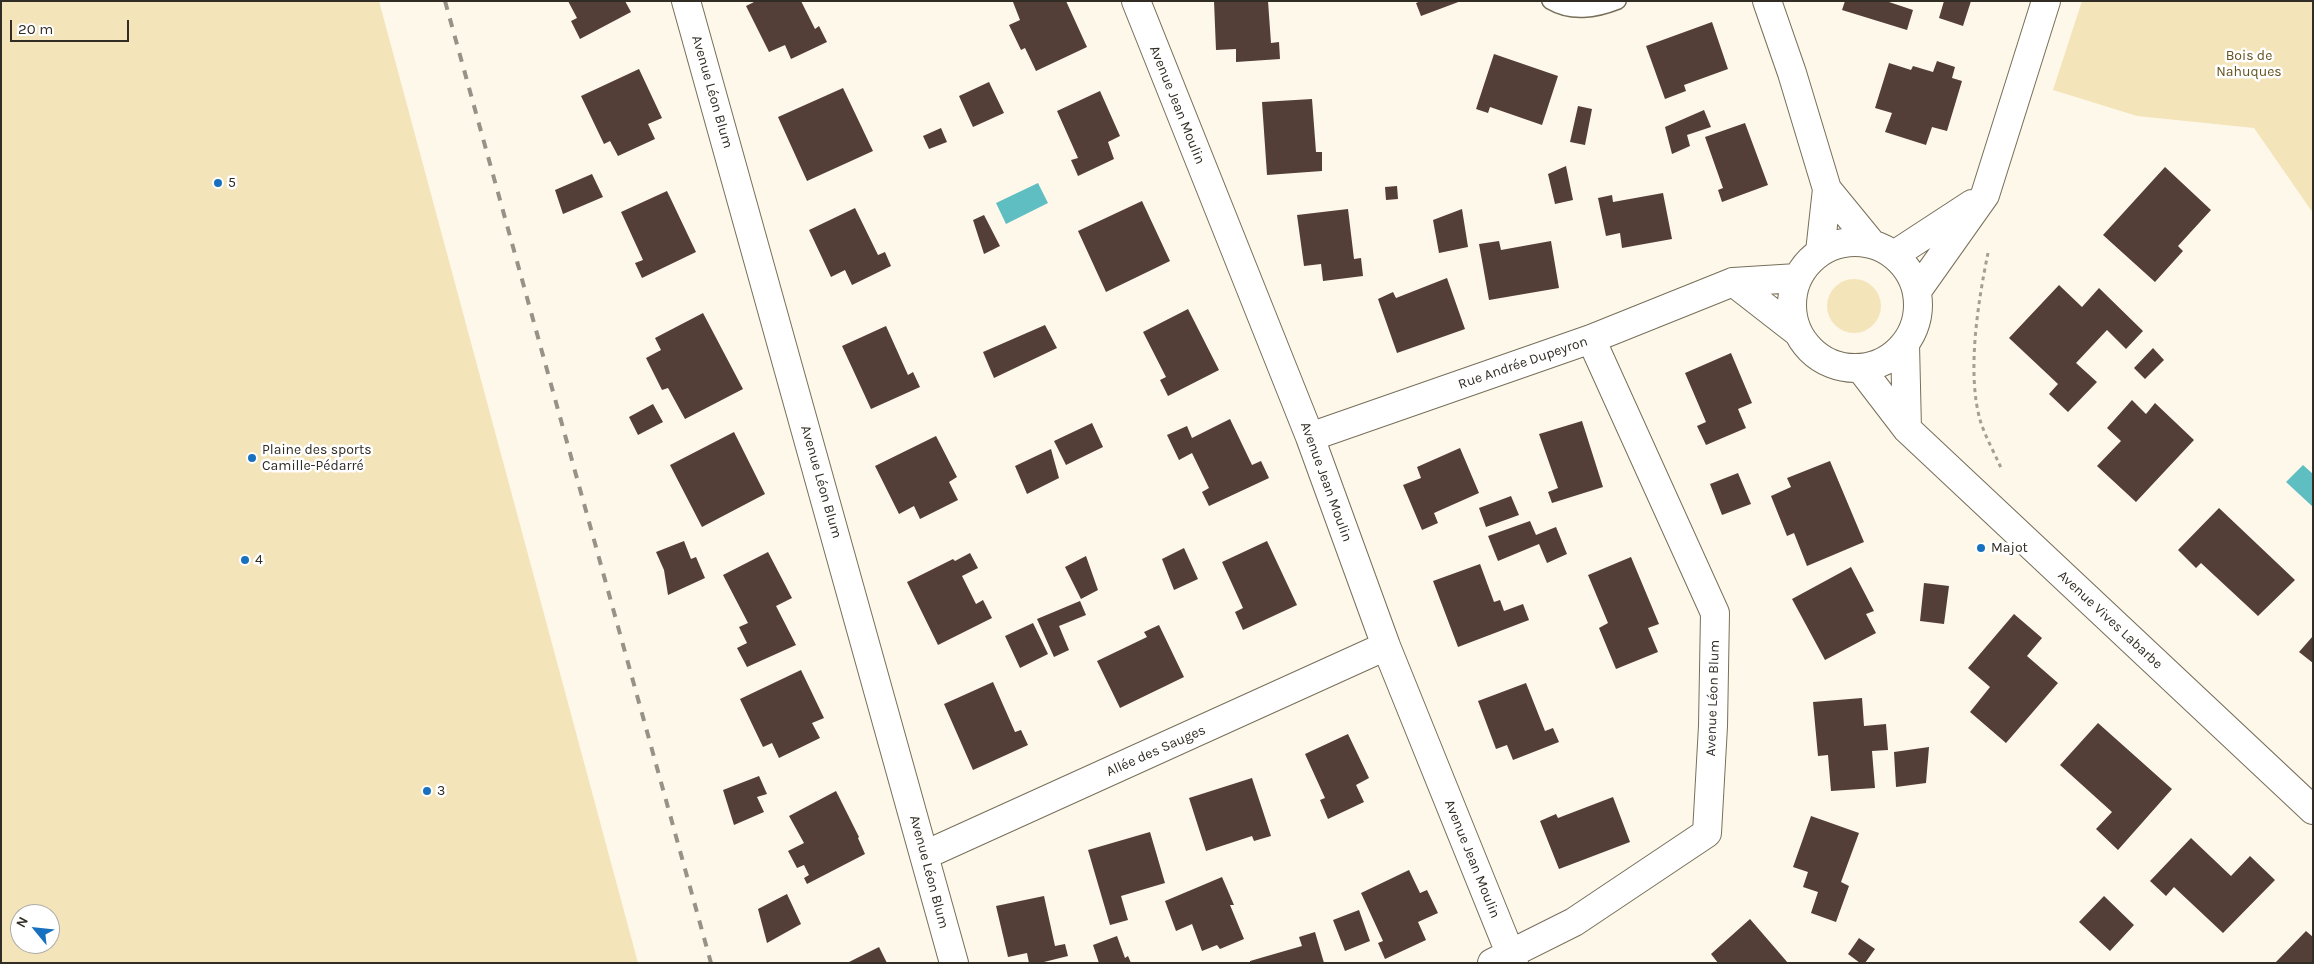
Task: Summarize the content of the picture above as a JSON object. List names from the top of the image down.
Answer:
{
  "streets": {
    "street": [
      "Avenue Léon Blum",
      "Avenue Jean Moulin",
      "Rue Andrée Dupeyron",
      "Avenue Vives Labarbe",
      "Allée des Sauges"
    ]
  },
  "crossings": [
    ["Avenue Léon Blum", "Avenue Jean Moulin"],
    ["Avenue Léon Blum", "Rue Andrée Dupeyron"],
    ["Avenue Léon Blum", "Allée des Sauges"],
    ["Avenue Jean Moulin", "Rue Andrée Dupeyron"],
    ["Avenue Jean Moulin", "Allée des Sauges"]
  ],
  "parks": ["Bois de Nahuques"],
  "places": [
    "5",
    "Plaine des sports Camille-Pédarré",
    "Majot",
    "4",
    "3"
  ],
  "scale_bar": "20 m",
  "north": "top left"
}
